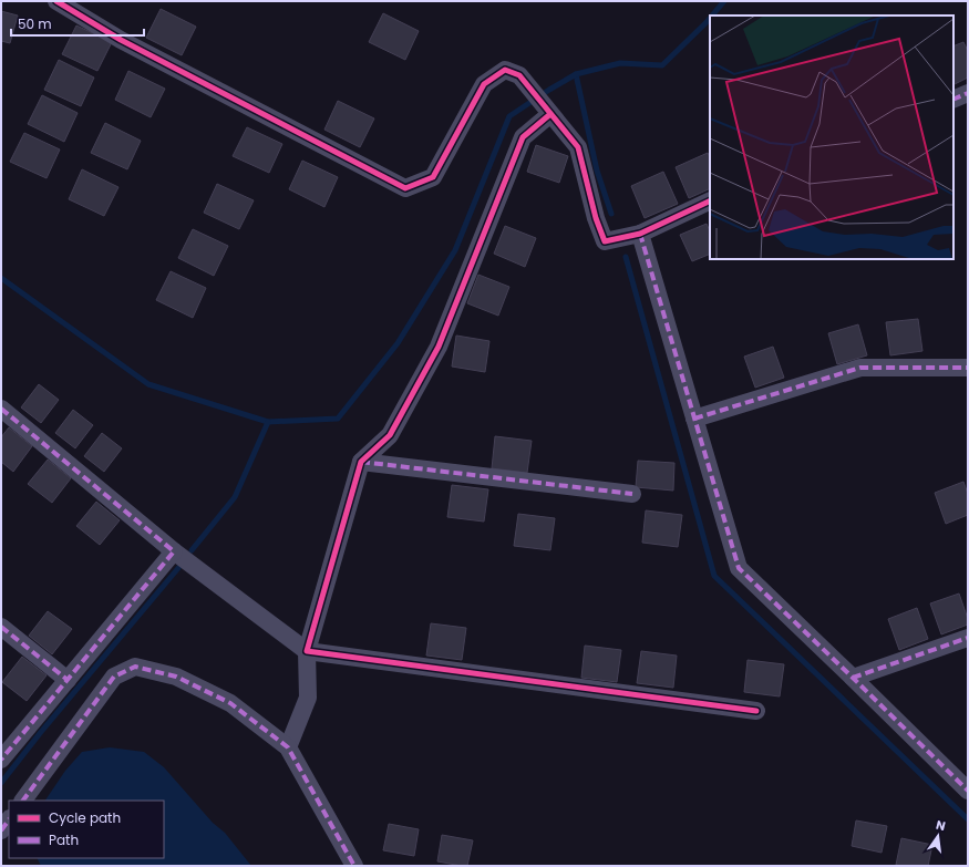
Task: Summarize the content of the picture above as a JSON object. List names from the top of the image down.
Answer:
{
  "legend": ["Cycle path", "Path"],
  "scale_bar": "50 m",
  "north": "top"
}
